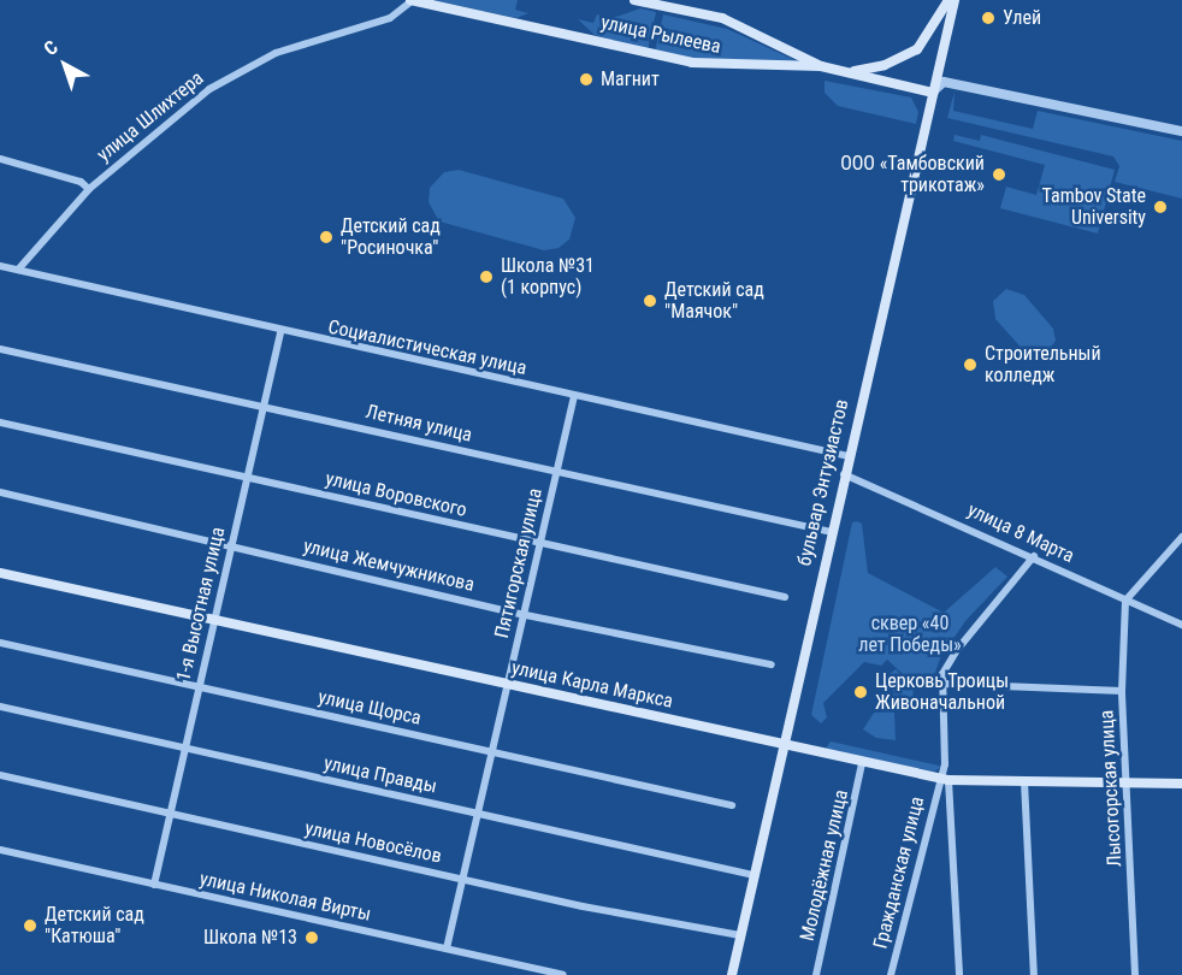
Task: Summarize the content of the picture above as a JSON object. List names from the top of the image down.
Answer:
{
  "streets": {
    "main road": ["улица Рылеева", "бульвар Энтузиастов", "улица Карла Маркса"],
    "street": [
      "улица Шлихтера",
      "Социалистическая улица",
      "Летняя улица",
      "улица Воровского",
      "улица 8 Марта",
      "Пятигорская улица",
      "улица Жемчужникова",
      "1-я Высотная улица",
      "улица Щорса",
      "улица Правды",
      "Лысогорская улица",
      "улица Новосёлов",
      "Молодёжная улица",
      "Гражданская улица",
      "улица Николая Вирты"
    ]
  },
  "crossings": [
    ["улица Рылеева", "улица Шлихтера"],
    ["улица Рылеева", "бульвар Энтузиастов"],
    ["улица Шлихтера", "Социалистическая улица"],
    ["Социалистическая улица", "бульвар Энтузиастов"],
    ["Социалистическая улица", "Пятигорская улица"],
    ["Социалистическая улица", "1-я Высотная улица"],
    ["Летняя улица", "бульвар Энтузиастов"],
    ["Летняя улица", "Пятигорская улица"],
    ["Летняя улица", "1-я Высотная улица"],
    ["бульвар Энтузиастов", "улица 8 Марта"],
    ["бульвар Энтузиастов", "улица Карла Маркса"],
    ["бульвар Энтузиастов", "улица Правды"],
    ["бульвар Энтузиастов", "улица Новосёлов"],
    ["улица Воровского", "Пятигорская улица"],
    ["улица Воровского", "1-я Высотная улица"],
    ["улица 8 Марта", "Лысогорская улица"],
    ["Пятигорская улица", "улица Жемчужникова"],
    ["Пятигорская улица", "улица Карла Маркса"],
    ["Пятигорская улица", "улица Щорса"],
    ["Пятигорская улица", "улица Правды"],
    ["Пятигорская улица", "улица Новосёлов"],
    ["Пятигорская улица", "улица Николая Вирты"],
    ["улица Жемчужникова", "1-я Высотная улица"],
    ["1-я Высотная улица", "улица Карла Маркса"],
    ["1-я Высотная улица", "улица Щорса"],
    ["1-я Высотная улица", "улица Правды"],
    ["1-я Высотная улица", "улица Новосёлов"],
    ["1-я Высотная улица", "улица Николая Вирты"],
    ["улица Карла Маркса", "Лысогорская улица"],
    ["улица Карла Маркса", "Молодёжная улица"],
    ["улица Карла Маркса", "Гражданская улица"]
  ],
  "parks": ["cквер «40 лет Победы»"],
  "places": [
    "Улей",
    "Магнит",
    "ООО «Тамбовский трикотаж»",
    "Tambov State University",
    "Детский сад \"Росиночка\"",
    "Школа №31 (1 корпус)",
    "Детский сад \"Маячок\"",
    "Строительный колледж",
    "Церковь Троицы Живоначальной",
    "Детский сад \"Катюша\"",
    "Школа №13"
  ],
  "north": "top left"
}
